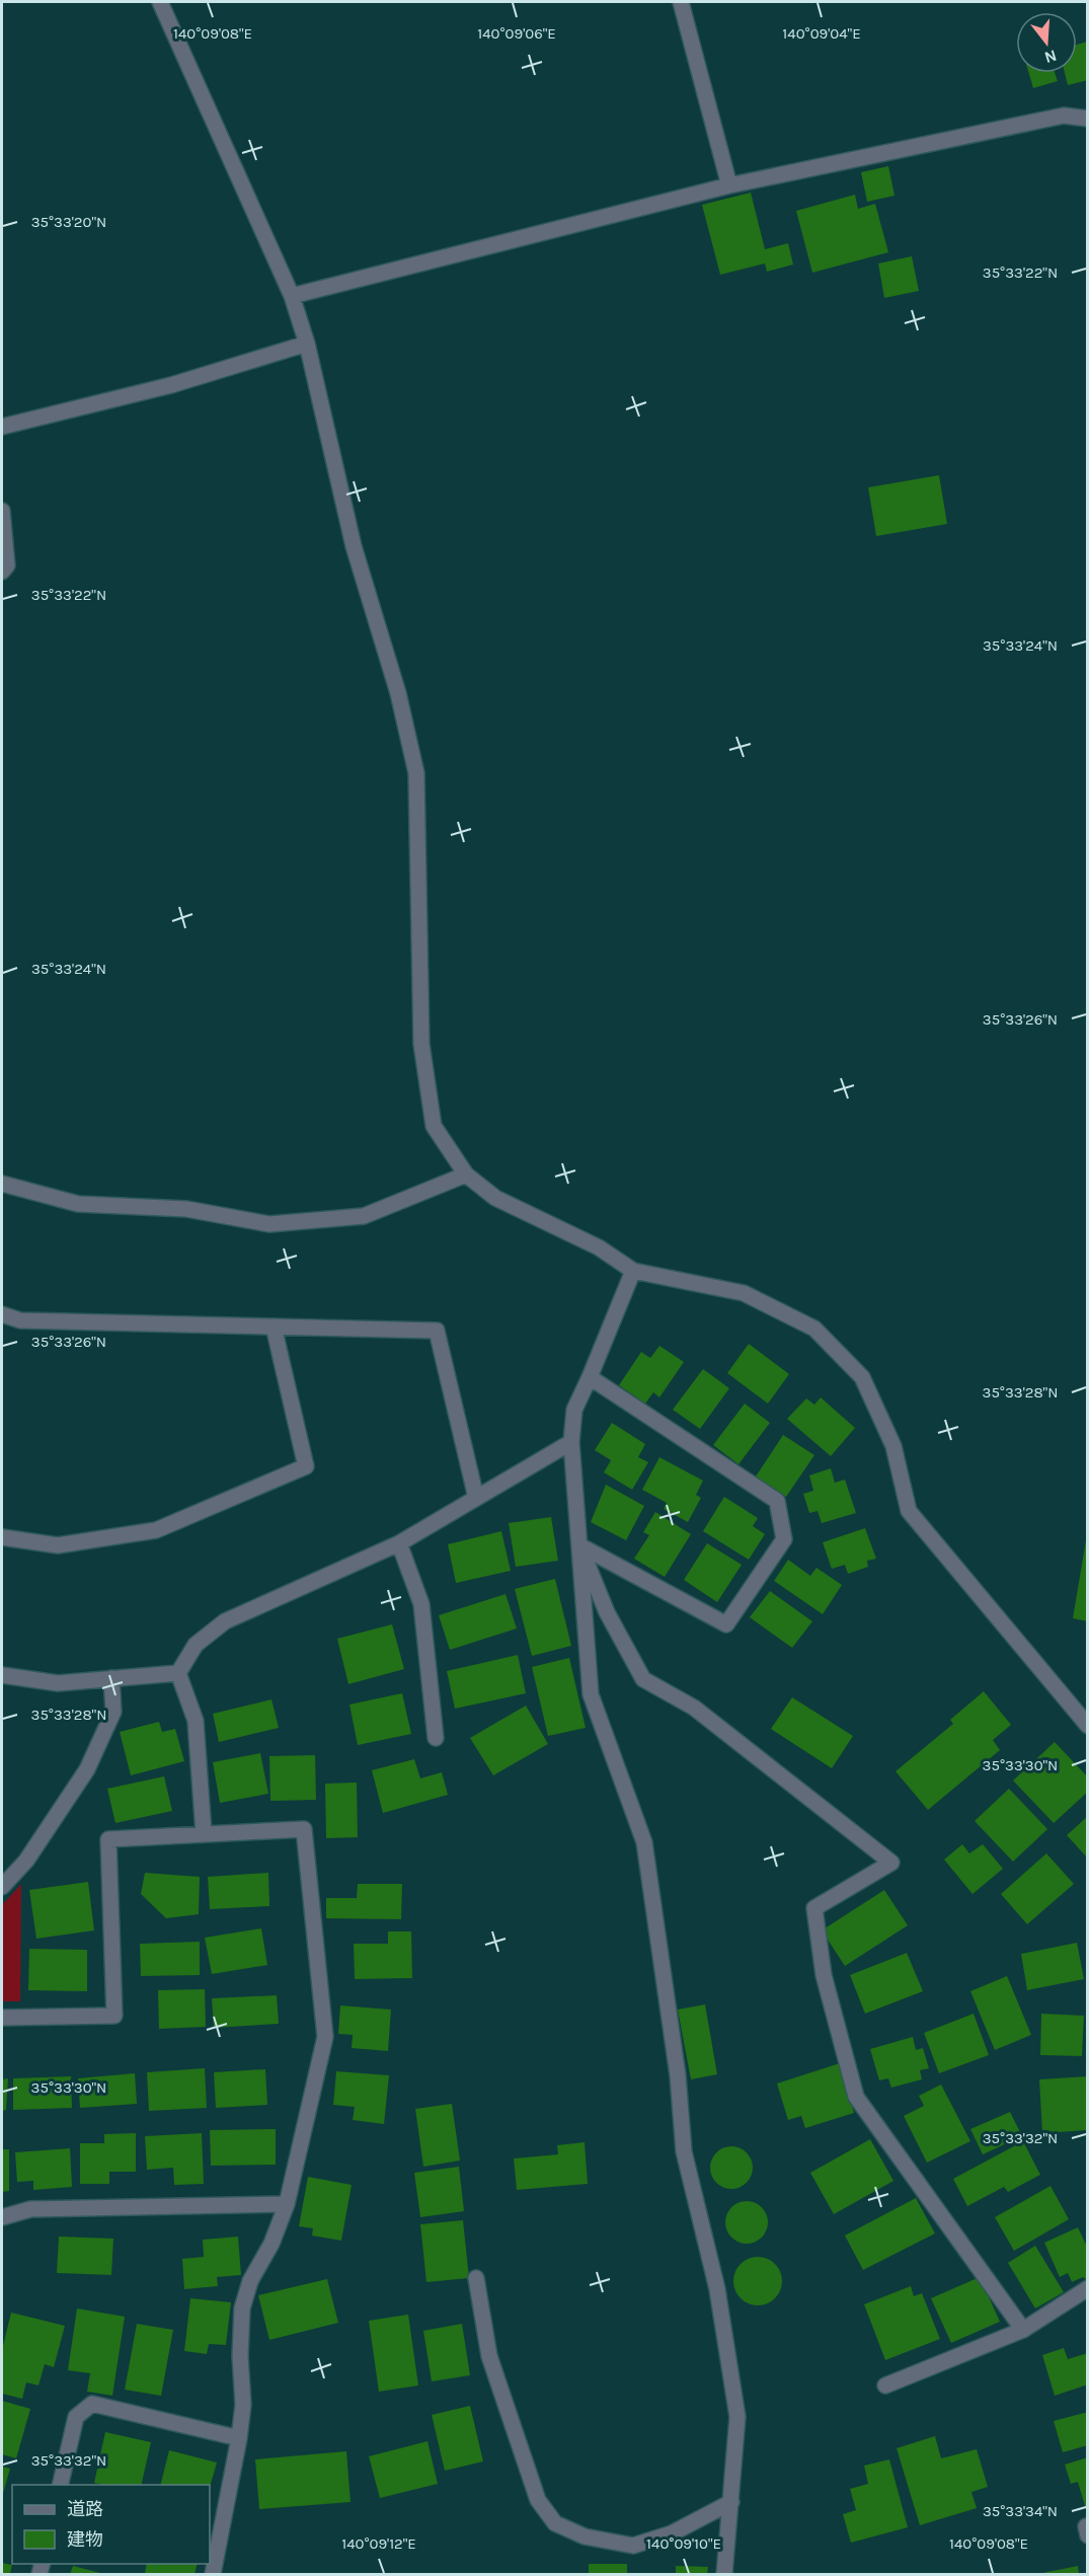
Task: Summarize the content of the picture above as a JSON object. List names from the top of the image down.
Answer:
{
  "legend": ["道路", "建物"],
  "north": "bottom",
  "coordinates": [
    "140°09'08\"E",
    "140°09'06\"E",
    "140°09'04\"E",
    "35°33'20\"N",
    "35°33'22\"N",
    "35°33'24\"N",
    "35°33'26\"N",
    "35°33'28\"N",
    "35°33'30\"N",
    "35°33'32\"N",
    "35°33'34\"N",
    "140°09'12\"E",
    "140°09'10\"E"
  ]
}
